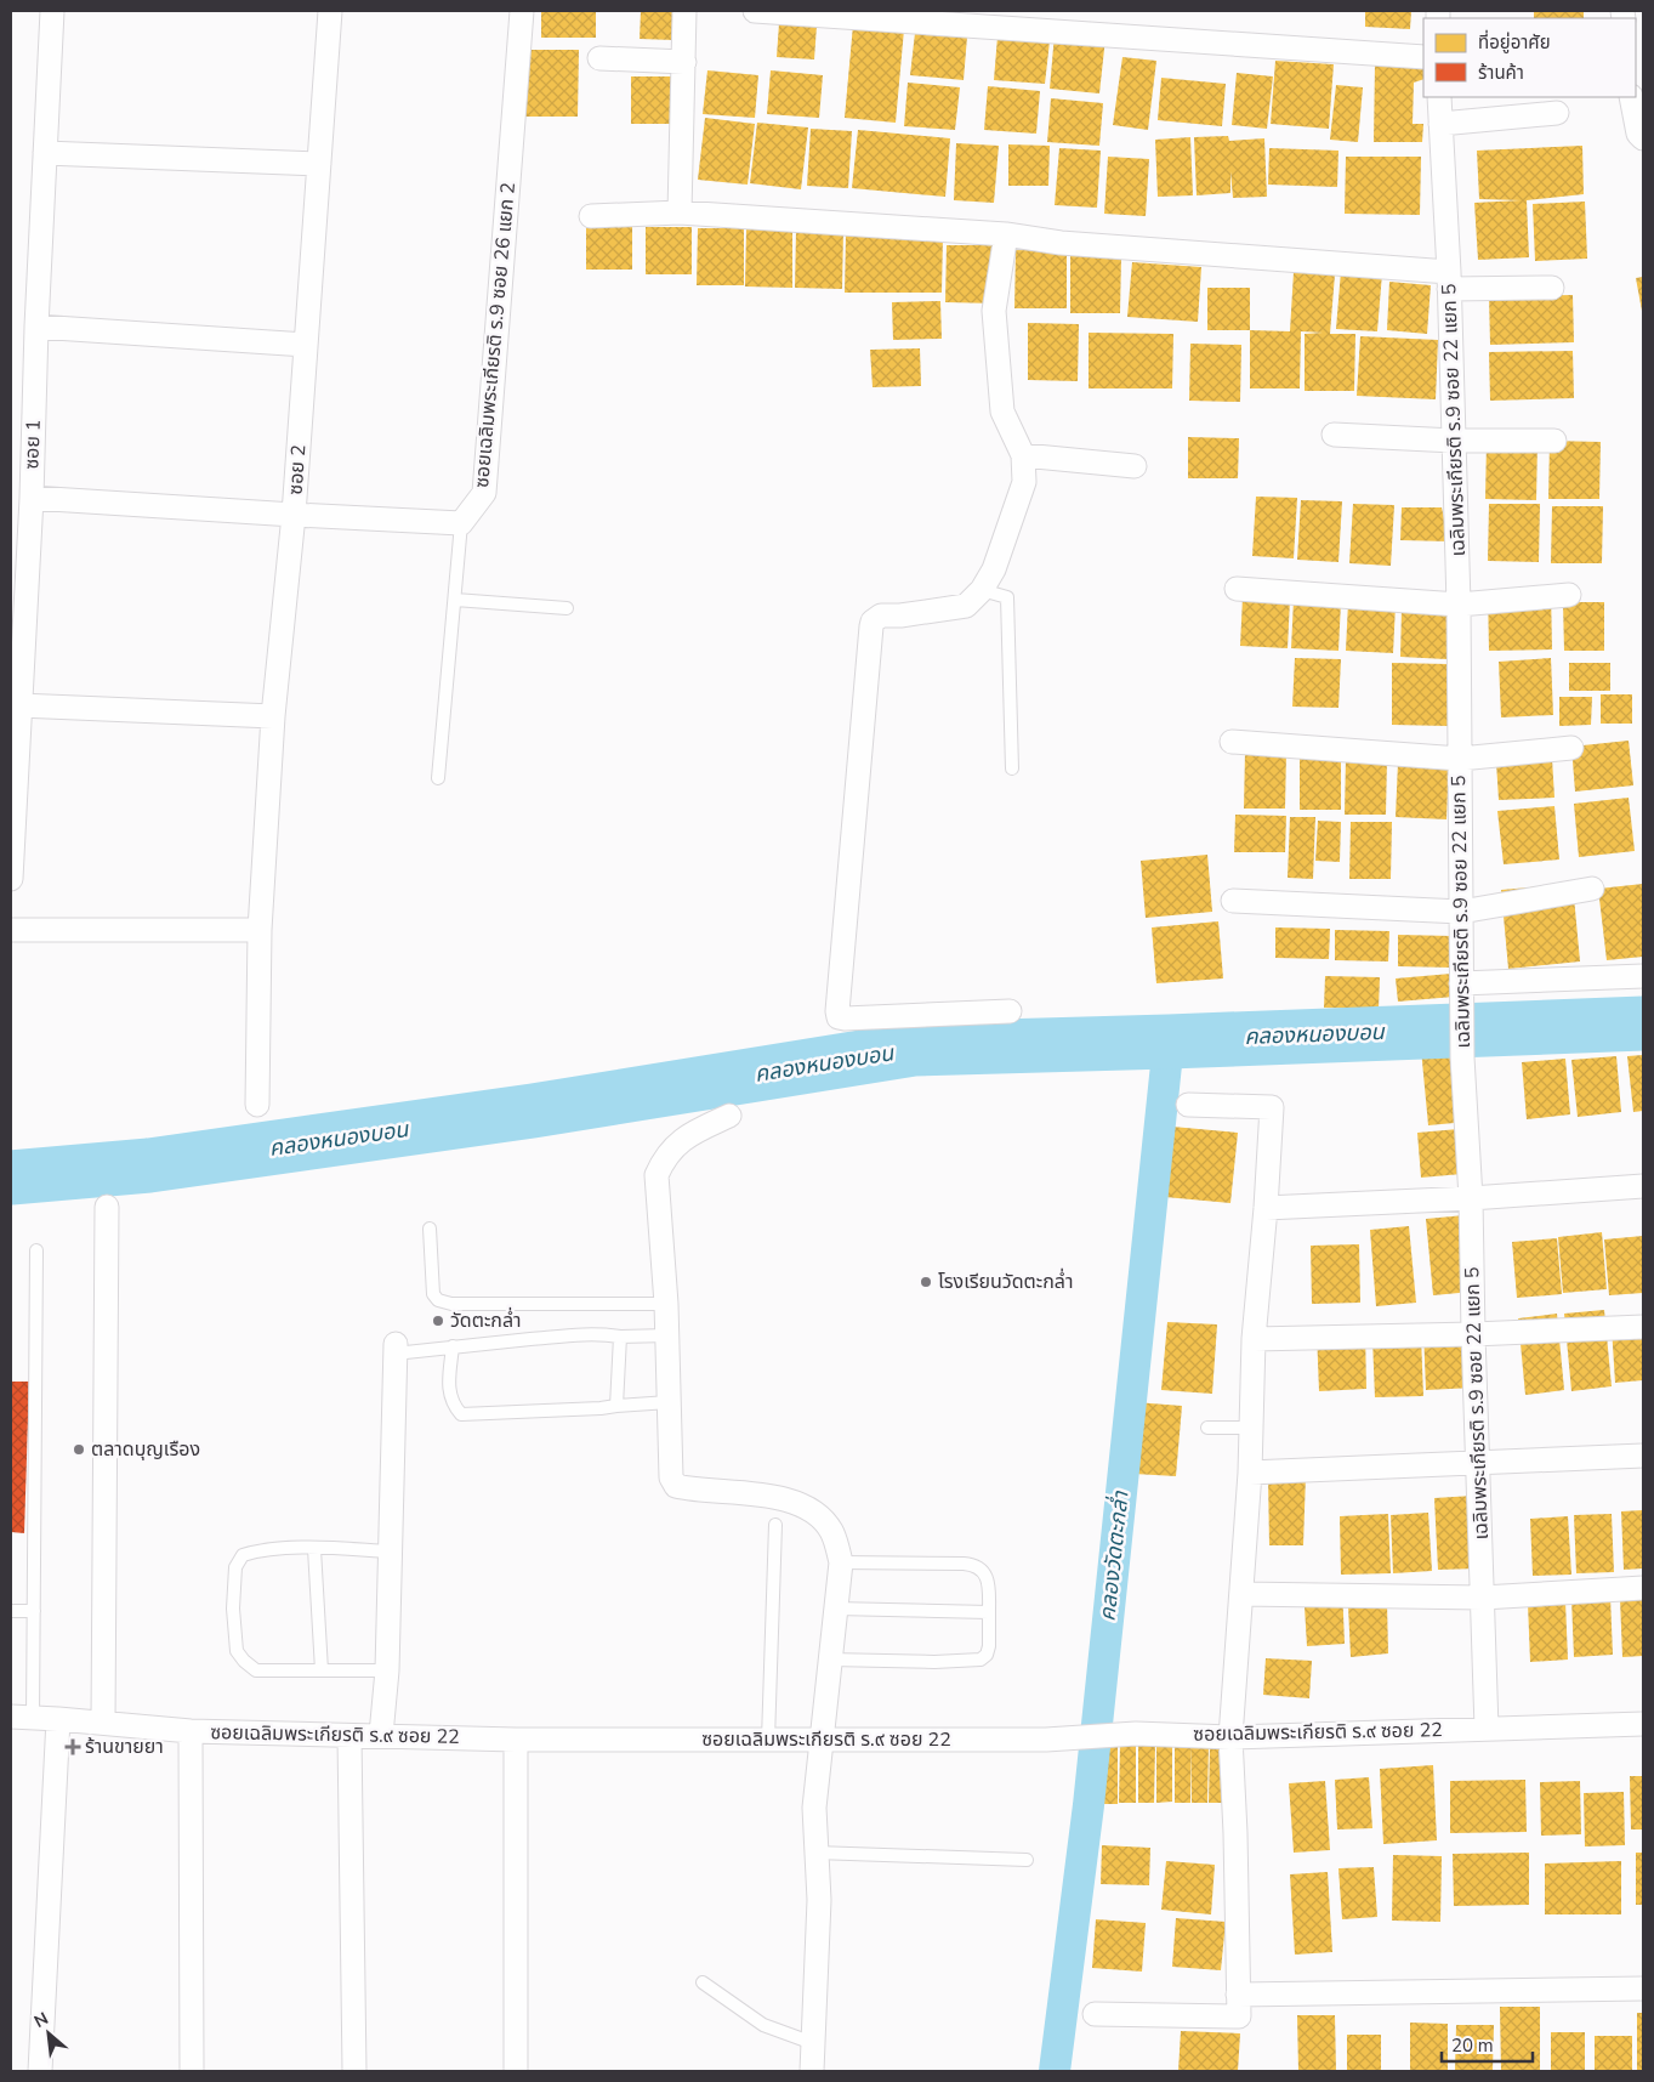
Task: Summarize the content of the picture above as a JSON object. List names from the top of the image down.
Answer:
{
  "streets": {
    "street": [
      "ซอยเฉลิมพระเกียรติ ร.9 ซอย 26 แยก 2",
      "เฉลิมพระเกียรติ ร.9 ซอย 22 แยก 5",
      "ซอย 1",
      "ซอย 2",
      "ซอยเฉลิมพระเกียรติ ร.๙ ซอย 22"
    ]
  },
  "crossings": [
    ["เฉลิมพระเกียรติ ร.9 ซอย 22 แยก 5", "ซอยเฉลิมพระเกียรติ ร.๙ ซอย 22"]
  ],
  "water": ["คลองหนองบอน", "คลองวัดตะกล่ำ"],
  "places": {
    "other": ["โรงเรียนวัดตะกล่ำ", "วัดตะกล่ำ", "ตลาดบุญเรือง"],
    "health": ["ร้านขายยา"]
  },
  "legend": ["ที่อยู่อาศัย", "ร้านค้า"],
  "scale_bar": "20 m",
  "north": "top left"
}
